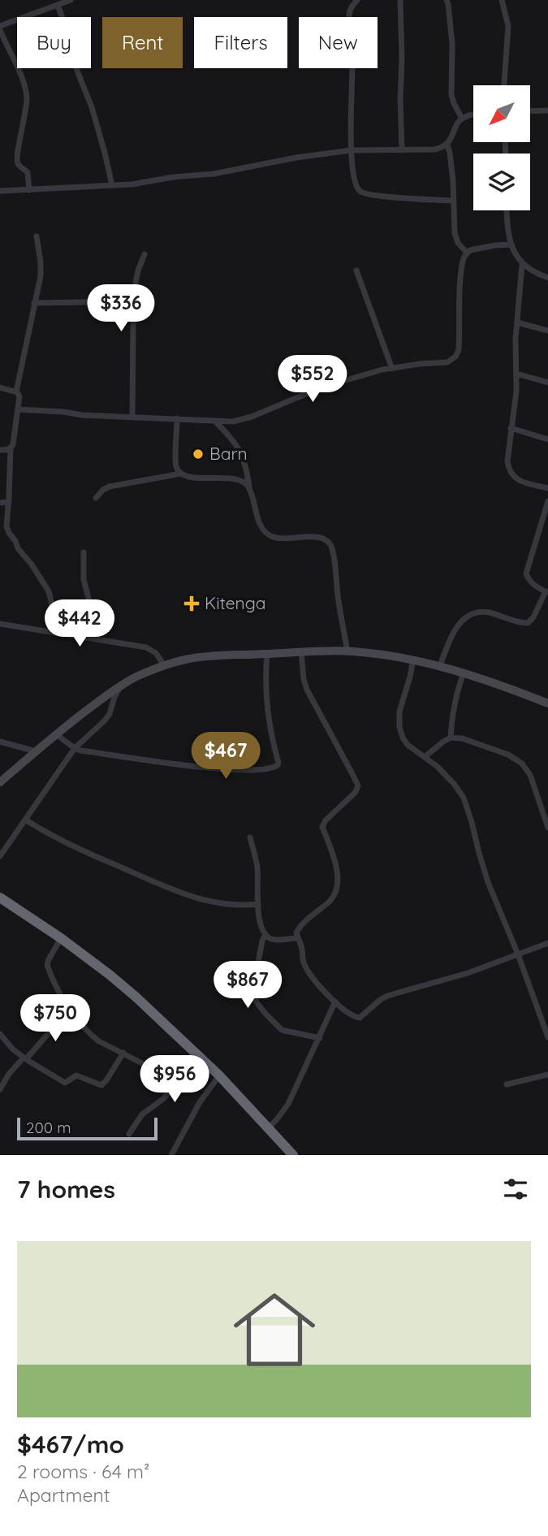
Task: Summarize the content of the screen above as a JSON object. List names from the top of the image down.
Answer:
{
  "places": {
    "other": ["Barn"],
    "health": ["Kitenga"]
  },
  "scale_bar": "200 m",
  "north": "bottom left",
  "page": {
    "chip": [
      "Buy",
      "Rent",
      "Filters",
      "New"
    ],
    "price": [
      "$336",
      "$552",
      "$442",
      "$467",
      "$867",
      "$750",
      "$956"
    ],
    "scale": "200 m",
    "heading": "7 homes",
    "list": [
      {
        "name": "$467/mo",
        "note": "2 rooms · 64 m² · Apartment"
      }
    ]
  }
}
